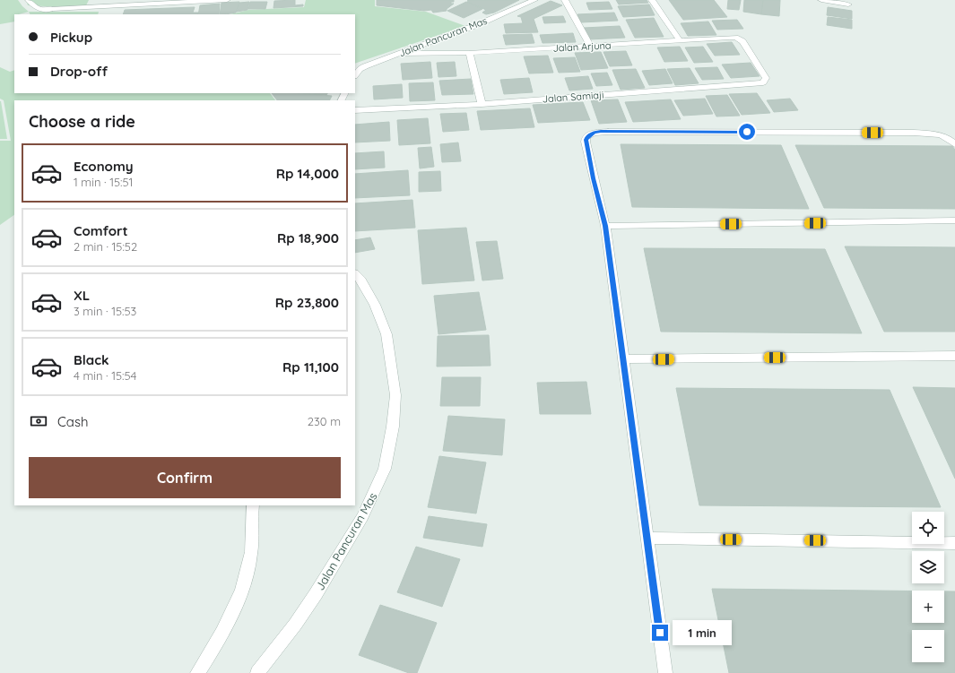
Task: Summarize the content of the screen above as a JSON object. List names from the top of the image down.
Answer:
{
  "streets": {
    "street": ["Jalan Pancuran Mas", "Jalan Arjuna", "Jalan Samiaji"]
  },
  "crossings": [
    ["Jalan Pancuran Mas", "Jalan Arjuna"],
    ["Jalan Arjuna", "Jalan Samiaji"]
  ],
  "page": {
    "banner": ["Pickup", "Drop-off"],
    "heading": "Choose a ride",
    "list": [
      {
        "name": "Economy",
        "note": "1 min · 15:51",
        "value": "Rp 14,000"
      },
      {
        "name": "Comfort",
        "note": "2 min · 15:52",
        "value": "Rp 18,900"
      },
      {
        "name": "XL",
        "note": "3 min · 15:53",
        "value": "Rp 23,800"
      },
      {
        "name": "Black",
        "note": "4 min · 15:54",
        "value": "Rp 11,100"
      }
    ],
    "pay": ["Cash", "230 m"],
    "buttons": "Confirm",
    "map_buttons": ["+", "−"],
    "bubble": "1 min"
  }
}
